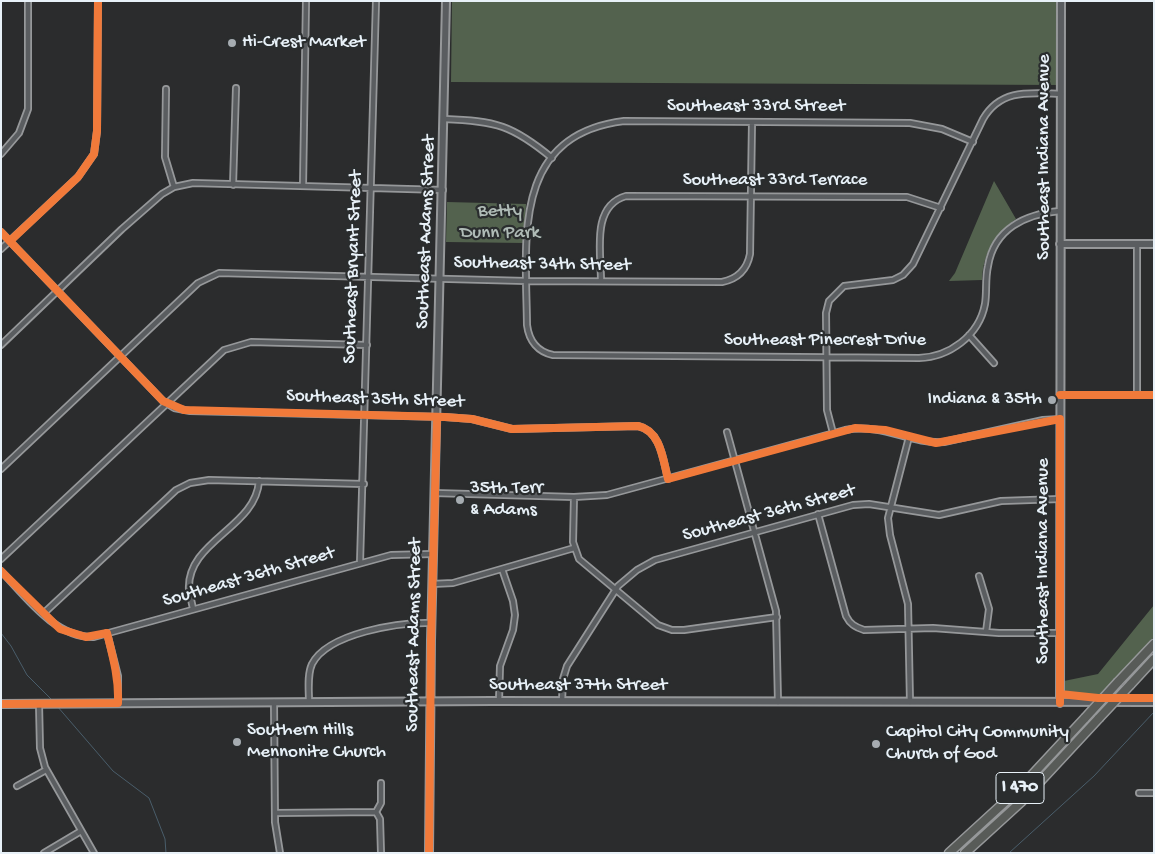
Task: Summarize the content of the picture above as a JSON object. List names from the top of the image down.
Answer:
{
  "streets": {
    "highway": ["I 470"],
    "main road": ["Southeast Indiana Avenue", "Southeast Adams Street", "Southeast 37th Street"],
    "street": [
      "Southeast 33rd Street",
      "Southeast 33rd Terrace",
      "Southeast 34th Street",
      "Southeast Bryant Street",
      "Southeast Pinecrest Drive",
      "Southeast 35th Street",
      "Southeast 36th Street"
    ]
  },
  "crossings": [
    ["Southeast 33rd Street", "Southeast 34th Street"],
    ["Southeast 33rd Street", "Southeast Pinecrest Drive"],
    ["Southeast Indiana Avenue", "Southeast Pinecrest Drive"],
    ["Southeast Indiana Avenue", "Southeast 36th Street"],
    ["Southeast Indiana Avenue", "Southeast 37th Street"],
    ["Southeast 33rd Terrace", "Southeast 34th Street"],
    ["Southeast Adams Street", "Southeast 34th Street"],
    ["Southeast Adams Street", "Southeast 35th Street"],
    ["Southeast Adams Street", "Southeast 36th Street"],
    ["Southeast Adams Street", "Southeast 37th Street"],
    ["Southeast 34th Street", "Southeast Bryant Street"],
    ["Southeast Bryant Street", "Southeast 35th Street"],
    ["Southeast Bryant Street", "Southeast 36th Street"],
    ["Southeast 36th Street", "Southeast 37th Street"]
  ],
  "parks": ["Betty Dunn Park"],
  "places": [
    "Hi-Crest Market",
    "Indiana & 35th",
    "35th Terr & Adams",
    "Southern Hills Mennonite Church",
    "Capitol City Community Church of God"
  ]
}
